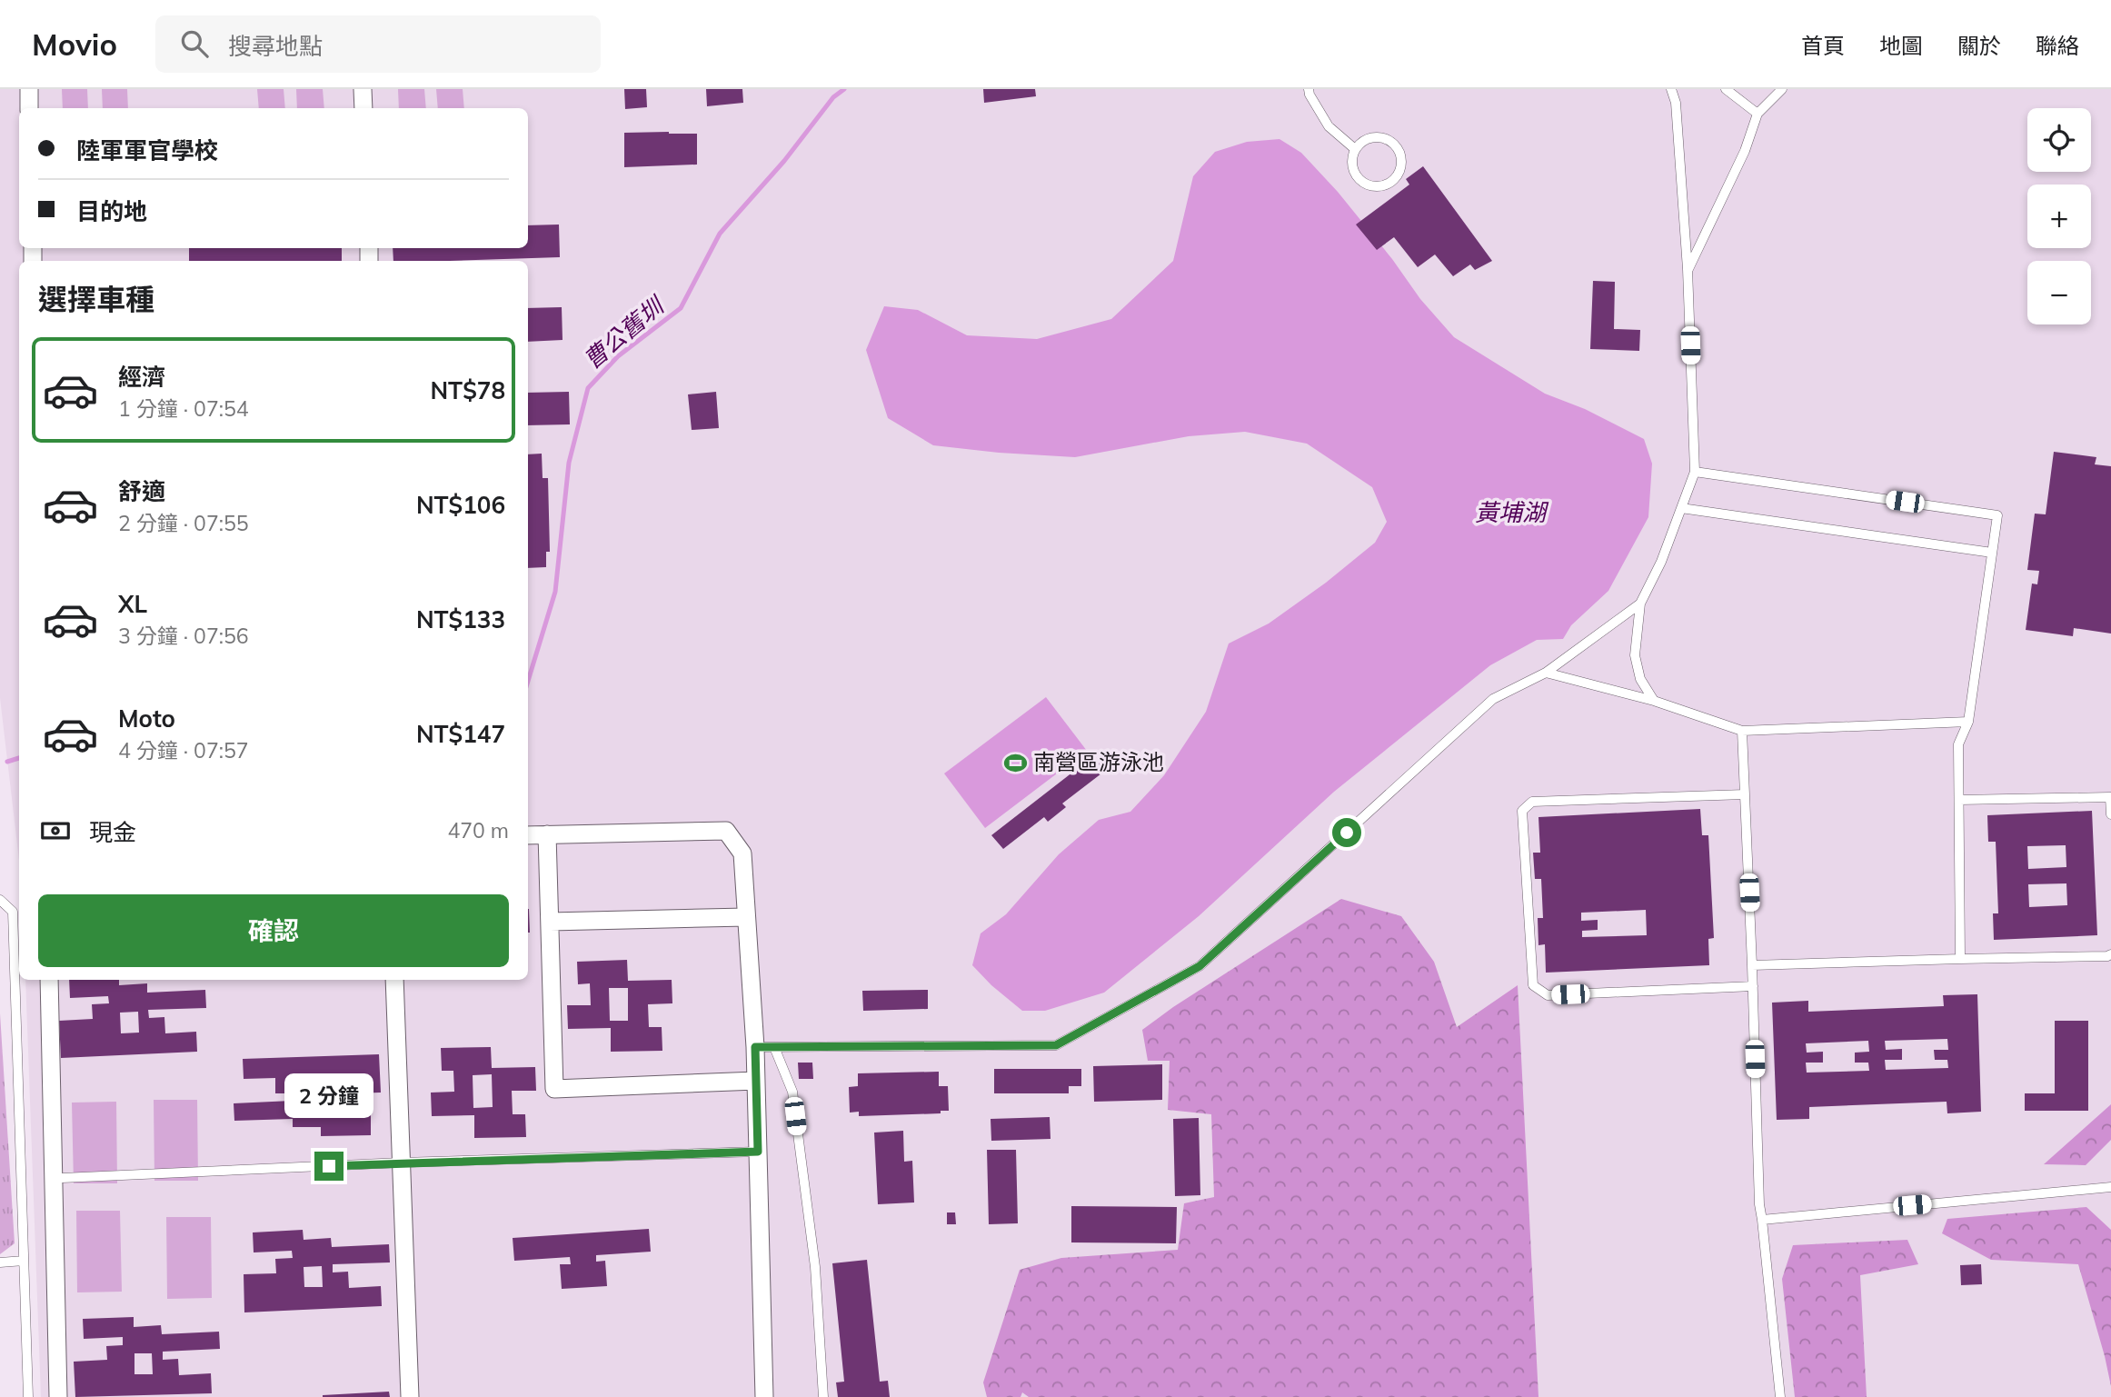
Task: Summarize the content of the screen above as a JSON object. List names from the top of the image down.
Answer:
{
  "water": ["曹公舊圳", "黃埔湖"],
  "places": {
    "sports": ["南營區游泳池"]
  },
  "page": {
    "header": "Movio",
    "search": "搜尋地點",
    "nav": [
      "首頁",
      "地圖",
      "關於",
      "聯絡"
    ],
    "map_buttons": ["+", "−"],
    "banner": ["陸軍軍官學校", "目的地"],
    "heading": "選擇車種",
    "list": [
      {
        "name": "經濟",
        "note": "1 分鐘 · 07:54",
        "value": "NT$78"
      },
      {
        "name": "舒適",
        "note": "2 分鐘 · 07:55",
        "value": "NT$106"
      },
      {
        "name": "XL",
        "note": "3 分鐘 · 07:56",
        "value": "NT$133"
      },
      {
        "name": "Moto",
        "note": "4 分鐘 · 07:57",
        "value": "NT$147"
      }
    ],
    "pay": ["現金", "470 m"],
    "buttons": "確認",
    "bubble": "2 分鐘"
  }
}
